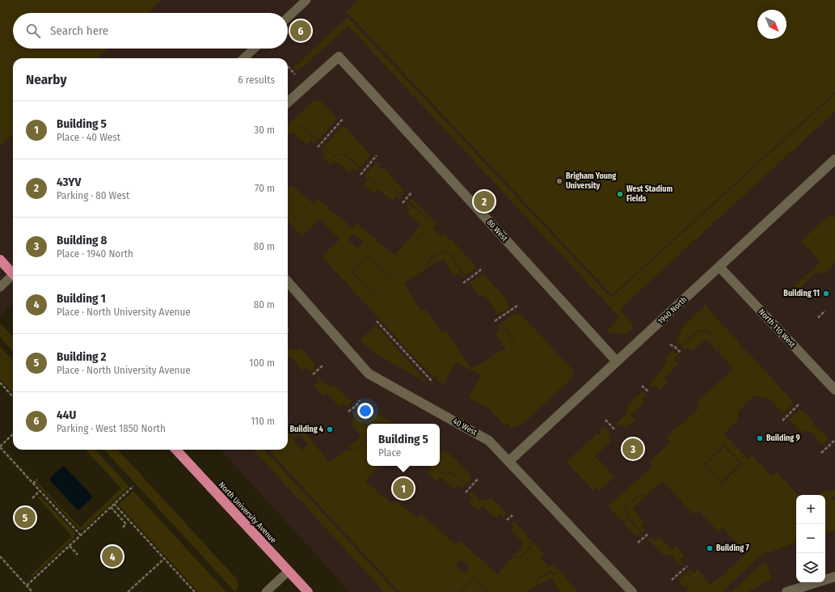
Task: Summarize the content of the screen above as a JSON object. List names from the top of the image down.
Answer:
{
  "streets": {
    "highway": ["North University Avenue"],
    "street": [
      "80 West",
      "1940 North",
      "North 110 West",
      "40 West"
    ]
  },
  "crossings": [
    ["80 West", "1940 North"],
    ["1940 North", "North 110 West"],
    ["1940 North", "40 West"]
  ],
  "places": [
    "Brigham Young University",
    "West Stadium Fields",
    "Building 11",
    "Building 4",
    "Building 9",
    "Building 7"
  ],
  "north": "bottom right",
  "page": {
    "search": "Search here",
    "pins": [
      "6",
      "2",
      "3",
      "1",
      "5",
      "4"
    ],
    "heading": ["Nearby", "6 results"],
    "list": [
      {
        "mark": "1",
        "name": "Building 5",
        "note": "Place · 40 West",
        "value": "30 m"
      },
      {
        "mark": "2",
        "name": "43YV",
        "note": "Parking · 80 West",
        "value": "70 m"
      },
      {
        "mark": "3",
        "name": "Building 8",
        "note": "Place · 1940 North",
        "value": "80 m"
      },
      {
        "mark": "4",
        "name": "Building 1",
        "note": "Place · North University Avenue",
        "value": "80 m"
      },
      {
        "mark": "5",
        "name": "Building 2",
        "note": "Place · North University Avenue",
        "value": "100 m"
      },
      {
        "mark": "6",
        "name": "44U",
        "note": "Parking · West 1850 North",
        "value": "110 m"
      }
    ],
    "popup": ["Building 5", "Place"],
    "map_buttons": ["+", "−"]
  }
}
